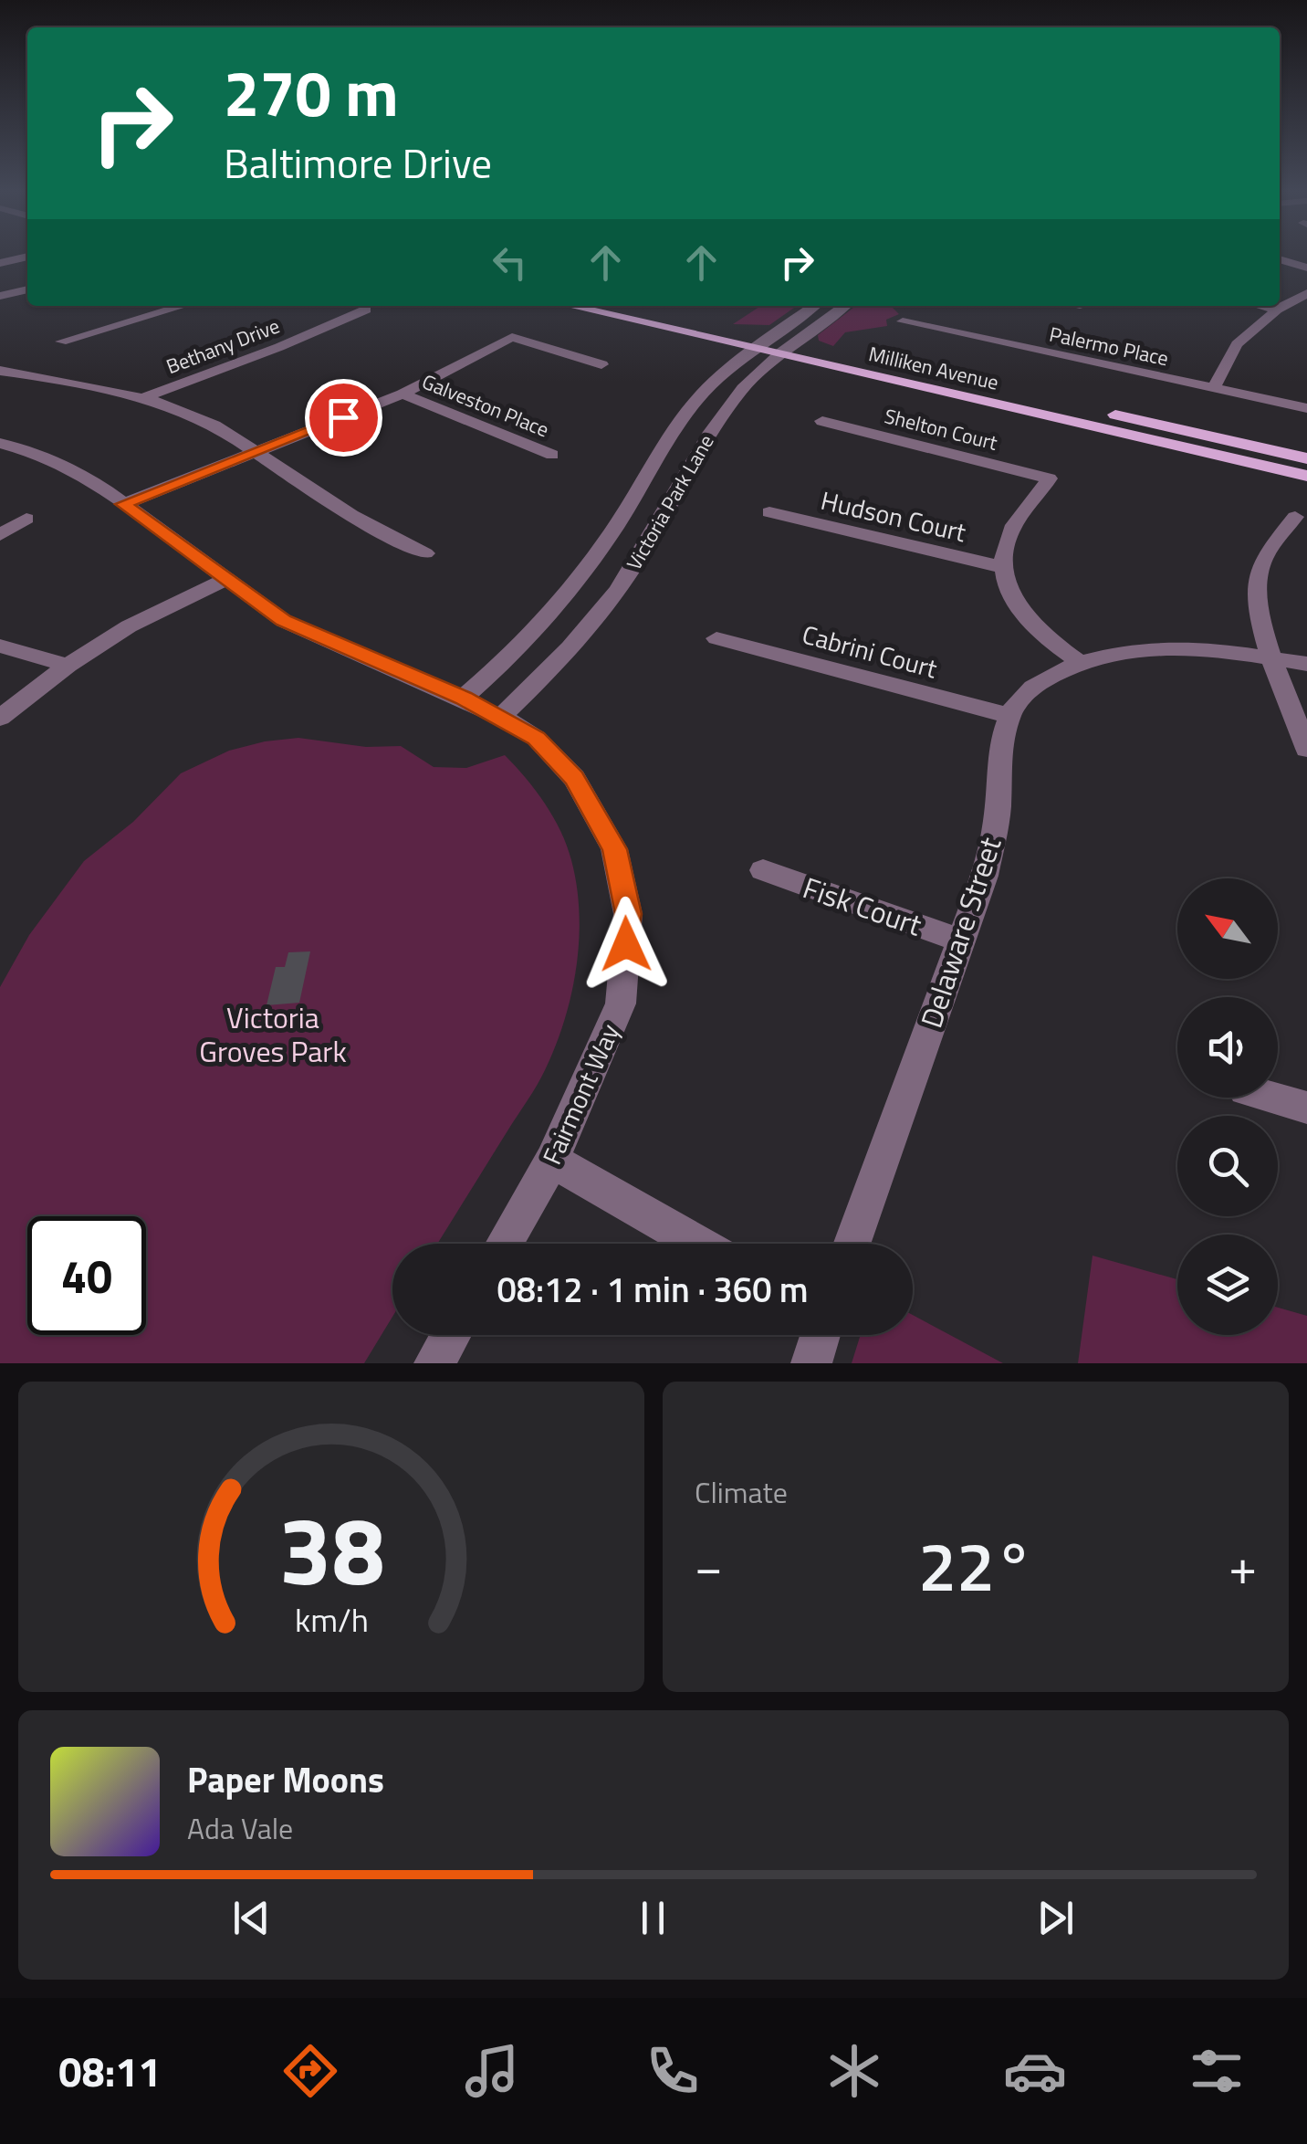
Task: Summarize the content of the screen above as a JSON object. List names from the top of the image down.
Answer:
{
  "streets": {
    "main road": ["Milliken Avenue"],
    "street": [
      "Bethany Drive",
      "Palermo Place",
      "Galveston Place",
      "Shelton Court",
      "Victoria Park Lane",
      "Hudson Court",
      "Cabrini Court",
      "Fisk Court",
      "Delaware Street",
      "Fairmont Way"
    ]
  },
  "crossings": [
    ["Milliken Avenue", "Victoria Park Lane"],
    ["Shelton Court", "Hudson Court"],
    ["Victoria Park Lane", "Fairmont Way"],
    ["Cabrini Court", "Delaware Street"],
    ["Fisk Court", "Delaware Street"]
  ],
  "parks": ["Victoria Groves Park"],
  "north": "top left",
  "page": {
    "turn": ["270 m", "Baltimore Drive"],
    "limit": "40",
    "trip": "08:12 · 1 min · 360 m",
    "tile": "Climate",
    "heat": ["−", "22°", "+"],
    "song": ["Paper Moons", "Ada Vale"],
    "tabs": "08:11",
    "gauge": ["38", "km/h"]
  }
}
